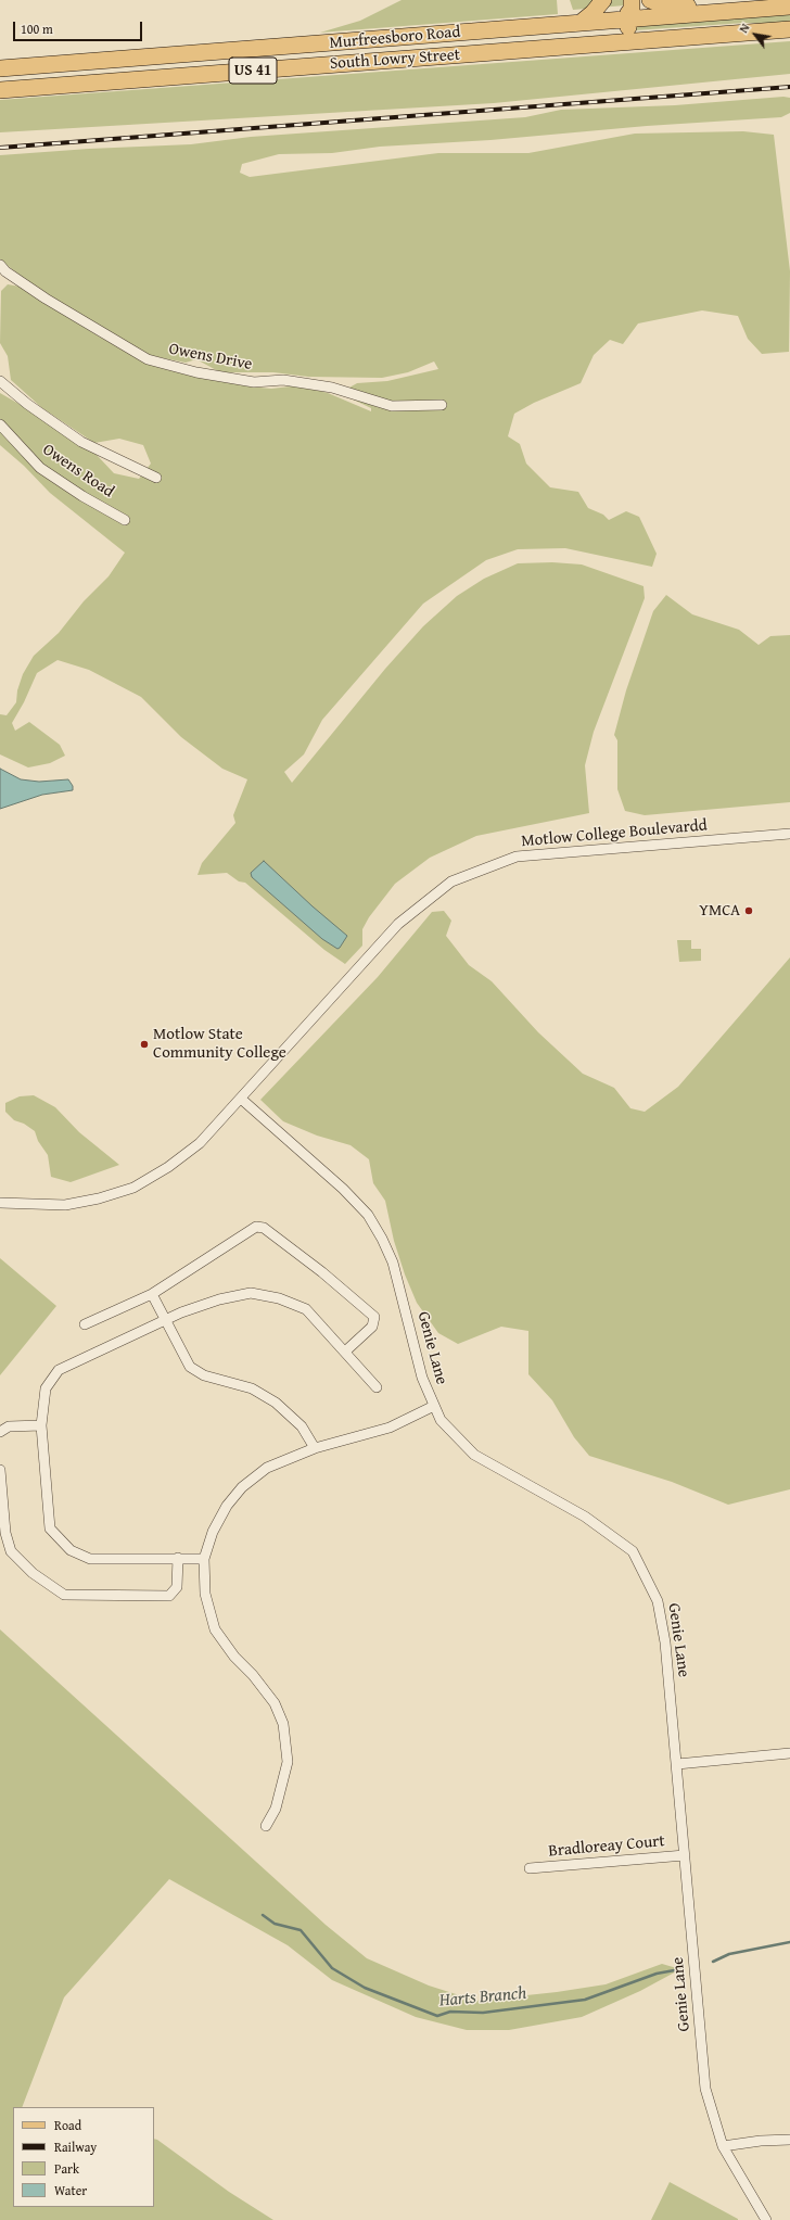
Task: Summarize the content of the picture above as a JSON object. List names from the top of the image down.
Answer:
{
  "streets": {
    "main road": ["Murfreesboro Road", "South Lowry Street", "US 41"],
    "street": [
      "Owens Drive",
      "Owens Road",
      "Motlow College Boulevardd",
      "Genie Lane",
      "Bradloreay Court"
    ]
  },
  "crossings": [
    ["Motlow College Boulevardd", "Genie Lane"],
    ["Genie Lane", "Bradloreay Court"]
  ],
  "water": ["Harts Branch"],
  "places": ["YMCA", "Motlow State Community College"],
  "legend": [
    "Road",
    "Railway",
    "Park",
    "Water"
  ],
  "scale_bar": "100 m",
  "north": "top left"
}
